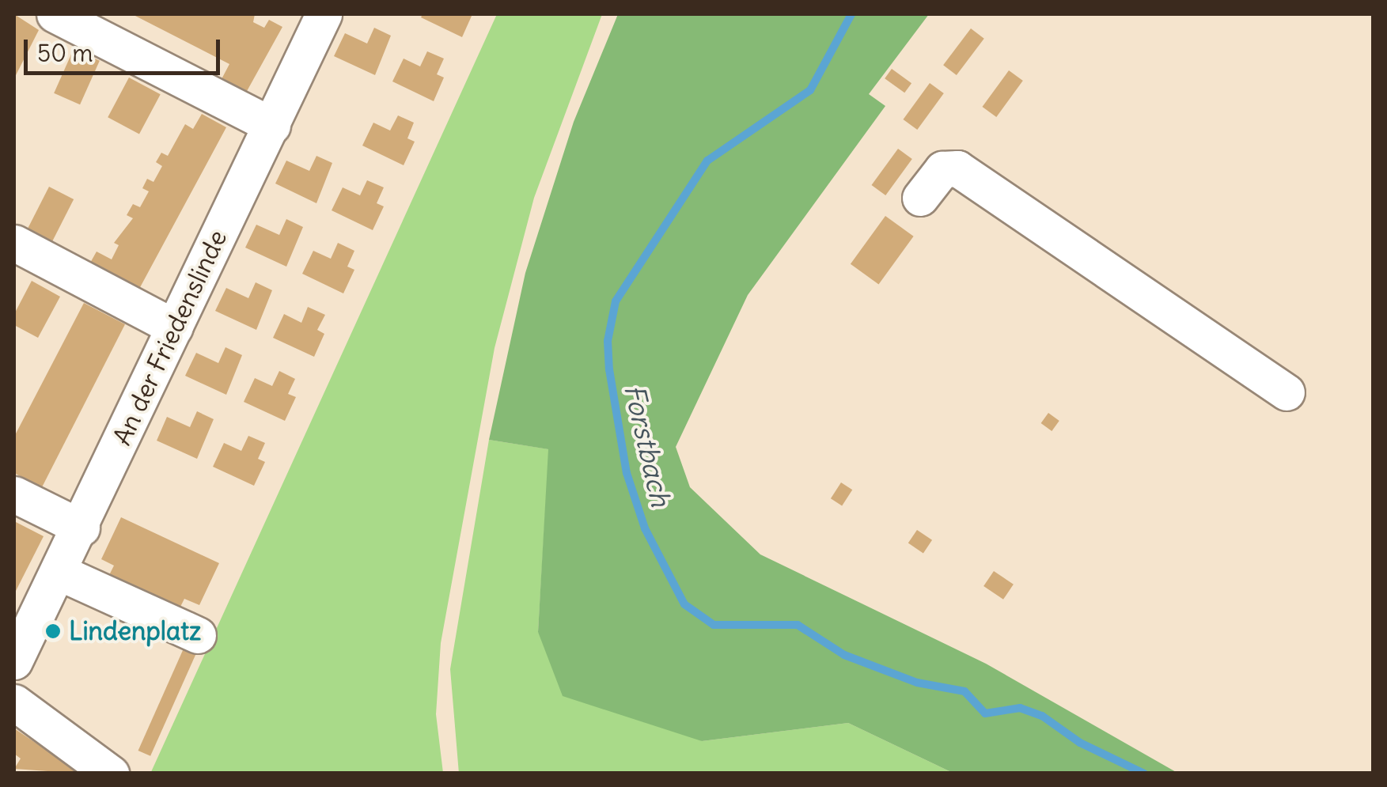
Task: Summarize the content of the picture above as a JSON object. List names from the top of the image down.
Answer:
{
  "streets": {
    "street": ["An der Friedenslinde"]
  },
  "water": ["Forstbach"],
  "places": ["Lindenplatz"],
  "scale_bar": "50 m"
}
